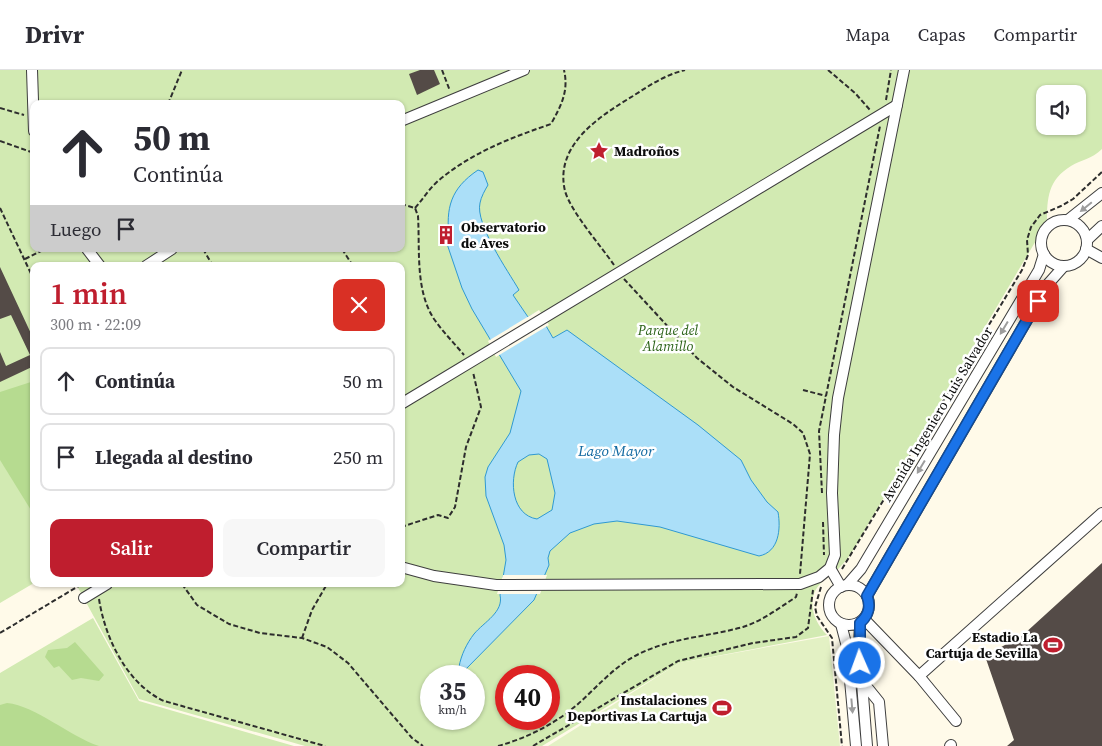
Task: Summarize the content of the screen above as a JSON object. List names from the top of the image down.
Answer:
{
  "streets": {
    "street": ["Avenida Ingeniero Luis Salvador"]
  },
  "water": ["Lago Mayor"],
  "parks": ["Parque del Alamillo"],
  "places": {
    "place": ["Madroños"],
    "building": ["Observatorio de Aves"],
    "sports": ["Estadio La Cartuja de Sevilla", "Instalaciones Deportivas La Cartuja"]
  },
  "page": {
    "header": "Drivr",
    "nav": ["Mapa", "Capas", "Compartir"],
    "turn": ["50 m", "Continúa"],
    "then": "Luego",
    "heading": ["1 min", "300 m · 22:09"],
    "list": [
      {
        "name": "Continúa",
        "value": "50 m"
      },
      {
        "name": "Llegada al destino",
        "value": "250 m"
      }
    ],
    "buttons": ["Salir", "Compartir"],
    "speed": "35 km/h",
    "limit": "40"
  }
}
